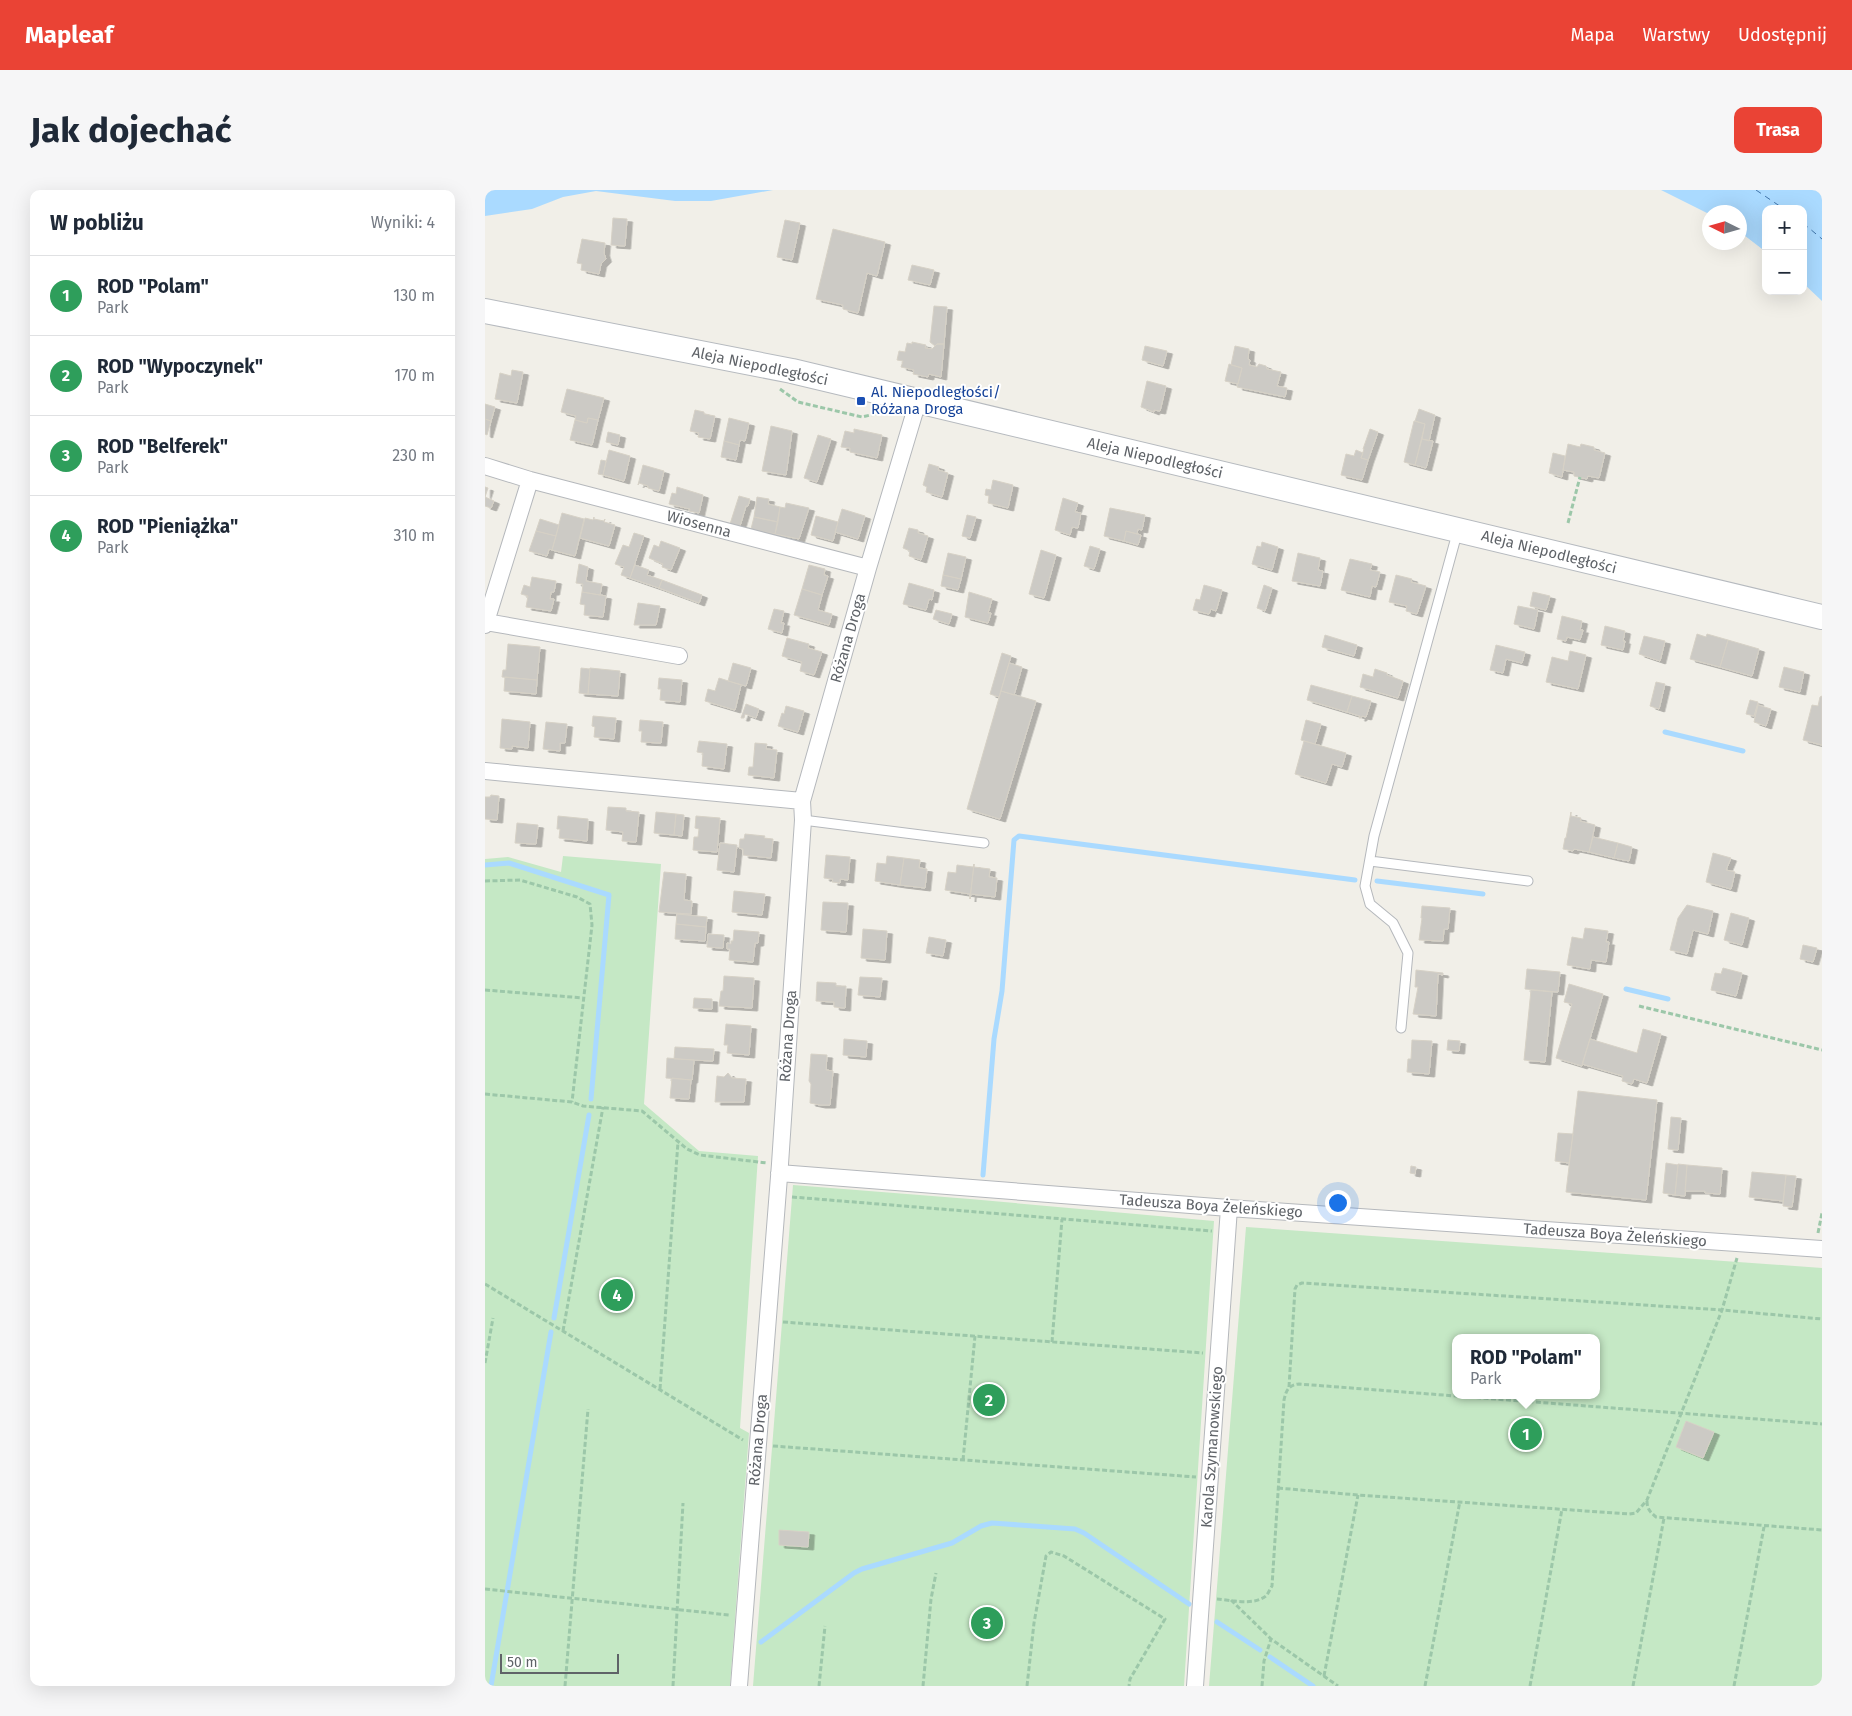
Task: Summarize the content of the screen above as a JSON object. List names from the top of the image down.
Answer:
{
  "streets": {
    "street": [
      "Aleja Niepodległości",
      "Wiosenna",
      "Różana Droga",
      "Tadeusza Boya Żeleńskiego",
      "Karola Szymanowskiego"
    ]
  },
  "crossings": [
    ["Aleja Niepodległości", "Różana Droga"],
    ["Wiosenna", "Różana Droga"],
    ["Różana Droga", "Tadeusza Boya Żeleńskiego"],
    ["Tadeusza Boya Żeleńskiego", "Karola Szymanowskiego"]
  ],
  "places": {
    "transit": ["Al. Niepodległości/ Różana Droga"]
  },
  "scale_bar": "50 m",
  "north": "left",
  "page": {
    "header": "Mapleaf",
    "nav": ["Mapa", "Warstwy", "Udostępnij"],
    "buttons": "Trasa",
    "title": "Jak dojechać",
    "heading": ["W pobliżu", "Wyniki: 4"],
    "map_buttons": ["+", "−"],
    "list": [
      {
        "mark": "1",
        "name": "ROD \"Polam\"",
        "note": "Park",
        "value": "130 m"
      },
      {
        "mark": "2",
        "name": "ROD \"Wypoczynek\"",
        "note": "Park",
        "value": "170 m"
      },
      {
        "mark": "3",
        "name": "ROD \"Belferek\"",
        "note": "Park",
        "value": "230 m"
      },
      {
        "mark": "4",
        "name": "ROD \"Pieniążka\"",
        "note": "Park",
        "value": "310 m"
      }
    ],
    "pins": [
      "4",
      "2",
      "1",
      "3"
    ],
    "popup": ["ROD \"Polam\"", "Park"],
    "scale": "50 m"
  }
}
